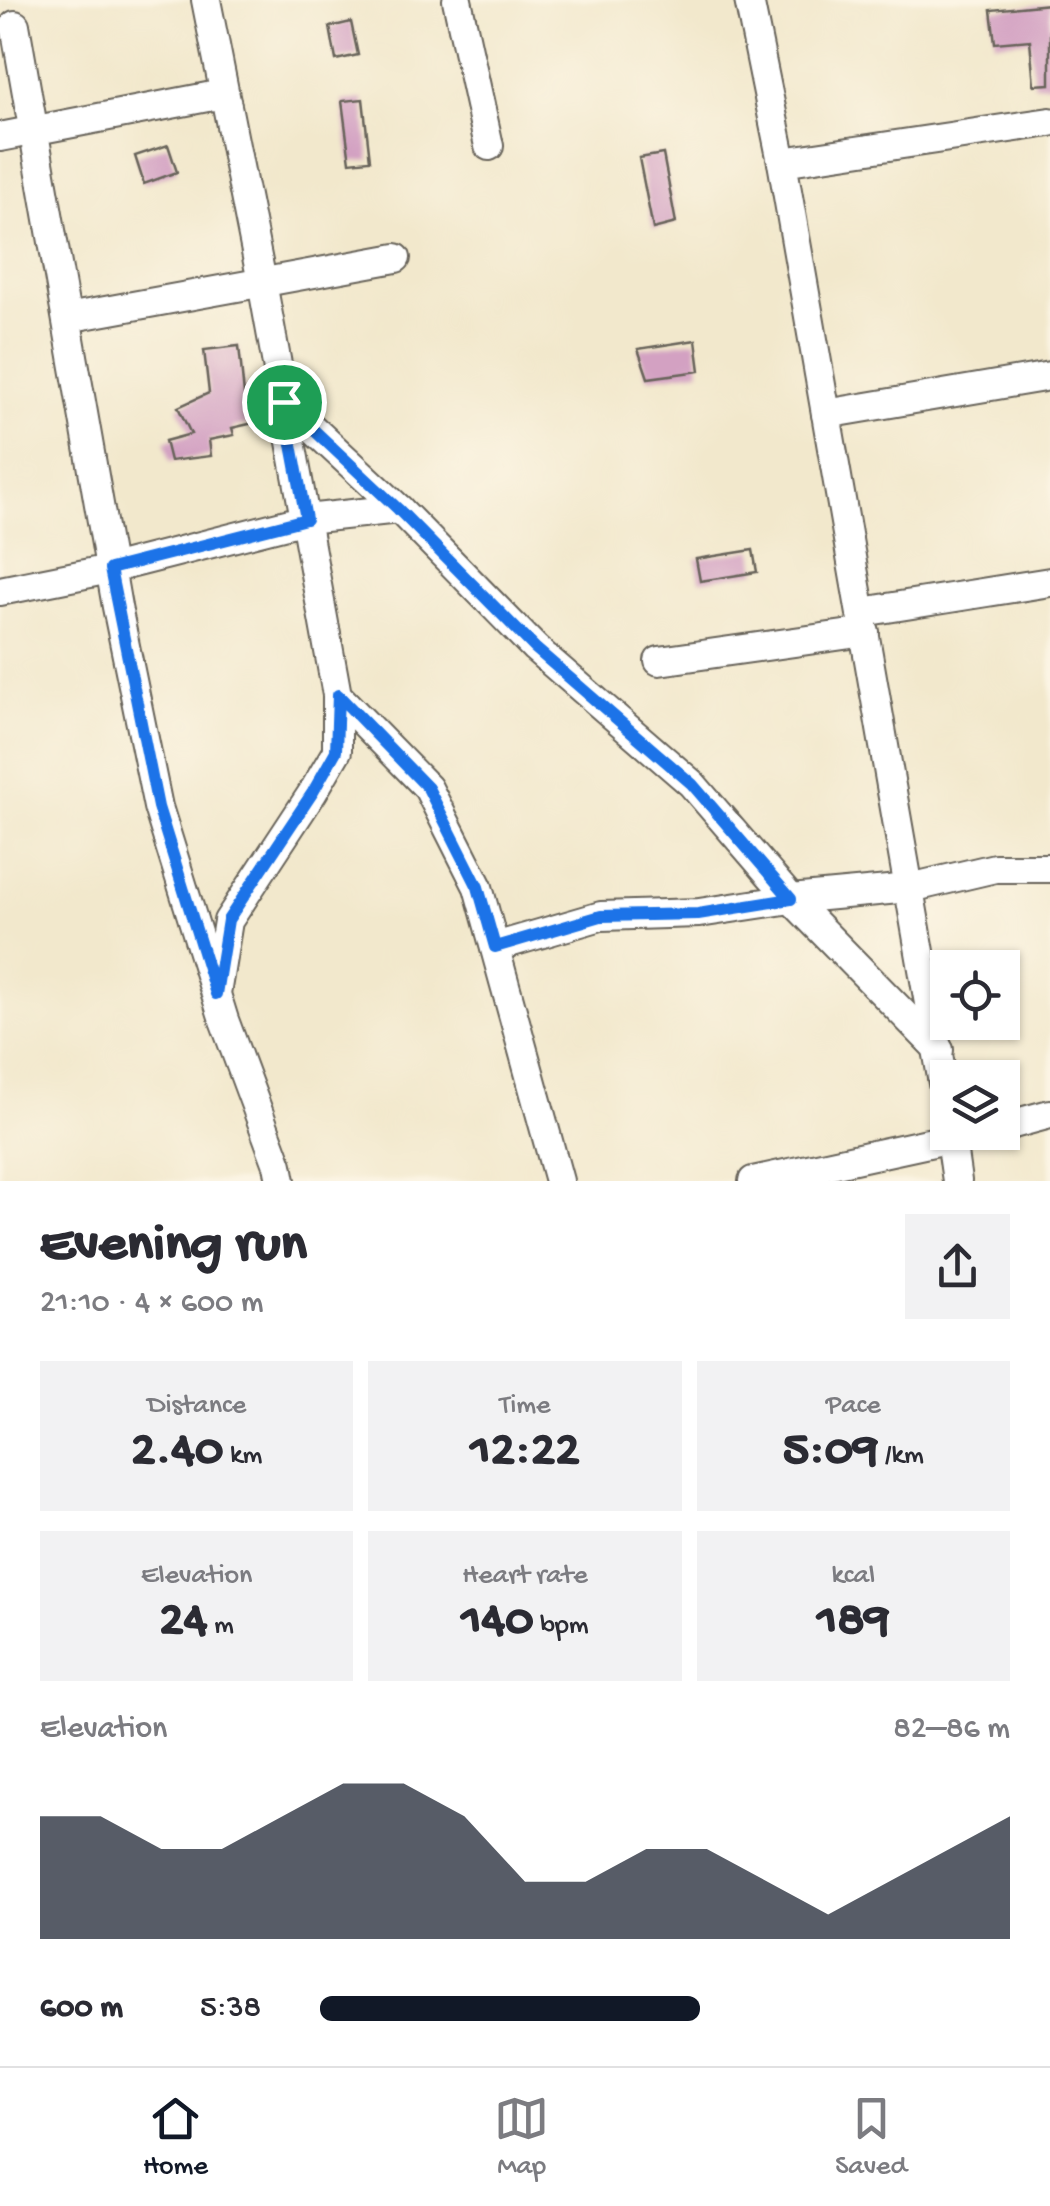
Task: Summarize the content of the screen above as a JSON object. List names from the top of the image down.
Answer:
{
  "page": {
    "heading": ["Evening run", "21:10 · 4 × 600 m"],
    "stats": [
      ["Distance", "2.40 km"],
      ["Time", "12:22"],
      ["Pace", "5:09 /km"],
      ["Elevation", "24 m"],
      ["Heart rate", "140 bpm"],
      ["kcal", "189"]
    ],
    "chart": ["Elevation", "82–86 m"],
    "list": [
      {
        "name": "600 m",
        "note": "5:38"
      }
    ],
    "tabs": ["Home", "Map", "Saved"]
  }
}
